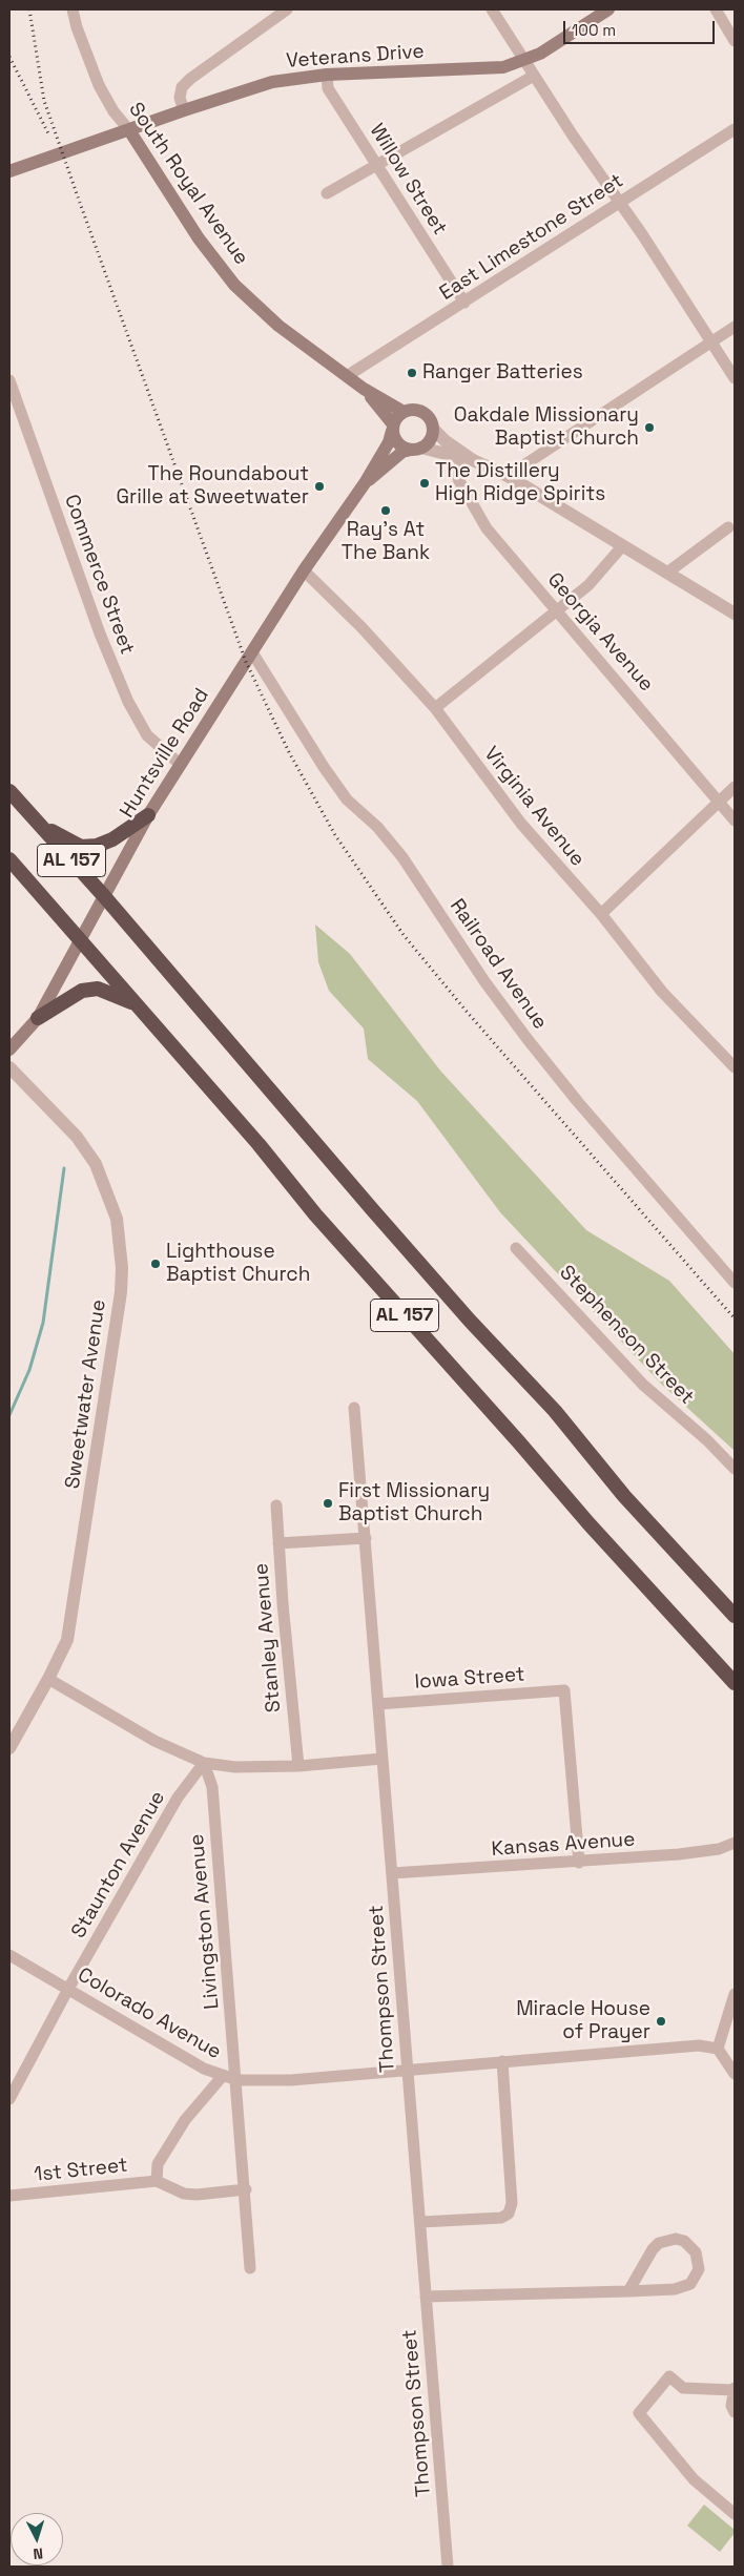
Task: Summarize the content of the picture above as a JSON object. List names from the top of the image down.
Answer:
{
  "streets": {
    "highway": ["AL 157"],
    "main road": ["Veterans Drive", "South Royal Avenue", "Huntsville Road"],
    "street": [
      "Willow Street",
      "East Limestone Street",
      "Commerce Street",
      "Georgia Avenue",
      "Virginia Avenue",
      "Railroad Avenue",
      "Stephenson Street",
      "Sweetwater Avenue",
      "Stanley Avenue",
      "Iowa Street",
      "Kansas Avenue",
      "Staunton Avenue",
      "Livingston Avenue",
      "Thompson Street",
      "Colorado Avenue",
      "1st Street"
    ]
  },
  "crossings": [
    ["Veterans Drive", "Willow Street"],
    ["Veterans Drive", "South Royal Avenue"],
    ["Willow Street", "East Limestone Street"],
    ["South Royal Avenue", "East Limestone Street"],
    ["South Royal Avenue", "Huntsville Road"],
    ["Commerce Street", "Huntsville Road"],
    ["Huntsville Road", "Virginia Avenue"],
    ["Huntsville Road", "AL 157"],
    ["Huntsville Road", "Railroad Avenue"],
    ["Iowa Street", "Kansas Avenue"],
    ["Iowa Street", "Thompson Street"],
    ["Kansas Avenue", "Thompson Street"],
    ["Staunton Avenue", "Livingston Avenue"],
    ["Staunton Avenue", "Colorado Avenue"],
    ["Livingston Avenue", "Colorado Avenue"],
    ["Thompson Street", "Colorado Avenue"]
  ],
  "places": [
    "Ranger Batteries",
    "Oakdale Missionary Baptist Church",
    "The Distillery High Ridge Spirits",
    "The Roundabout Grille at Sweetwater",
    "Ray's At The Bank",
    "Lighthouse Baptist Church",
    "First Missionary Baptist Church",
    "Miracle House of Prayer"
  ],
  "scale_bar": "100 m",
  "north": "bottom"
}
